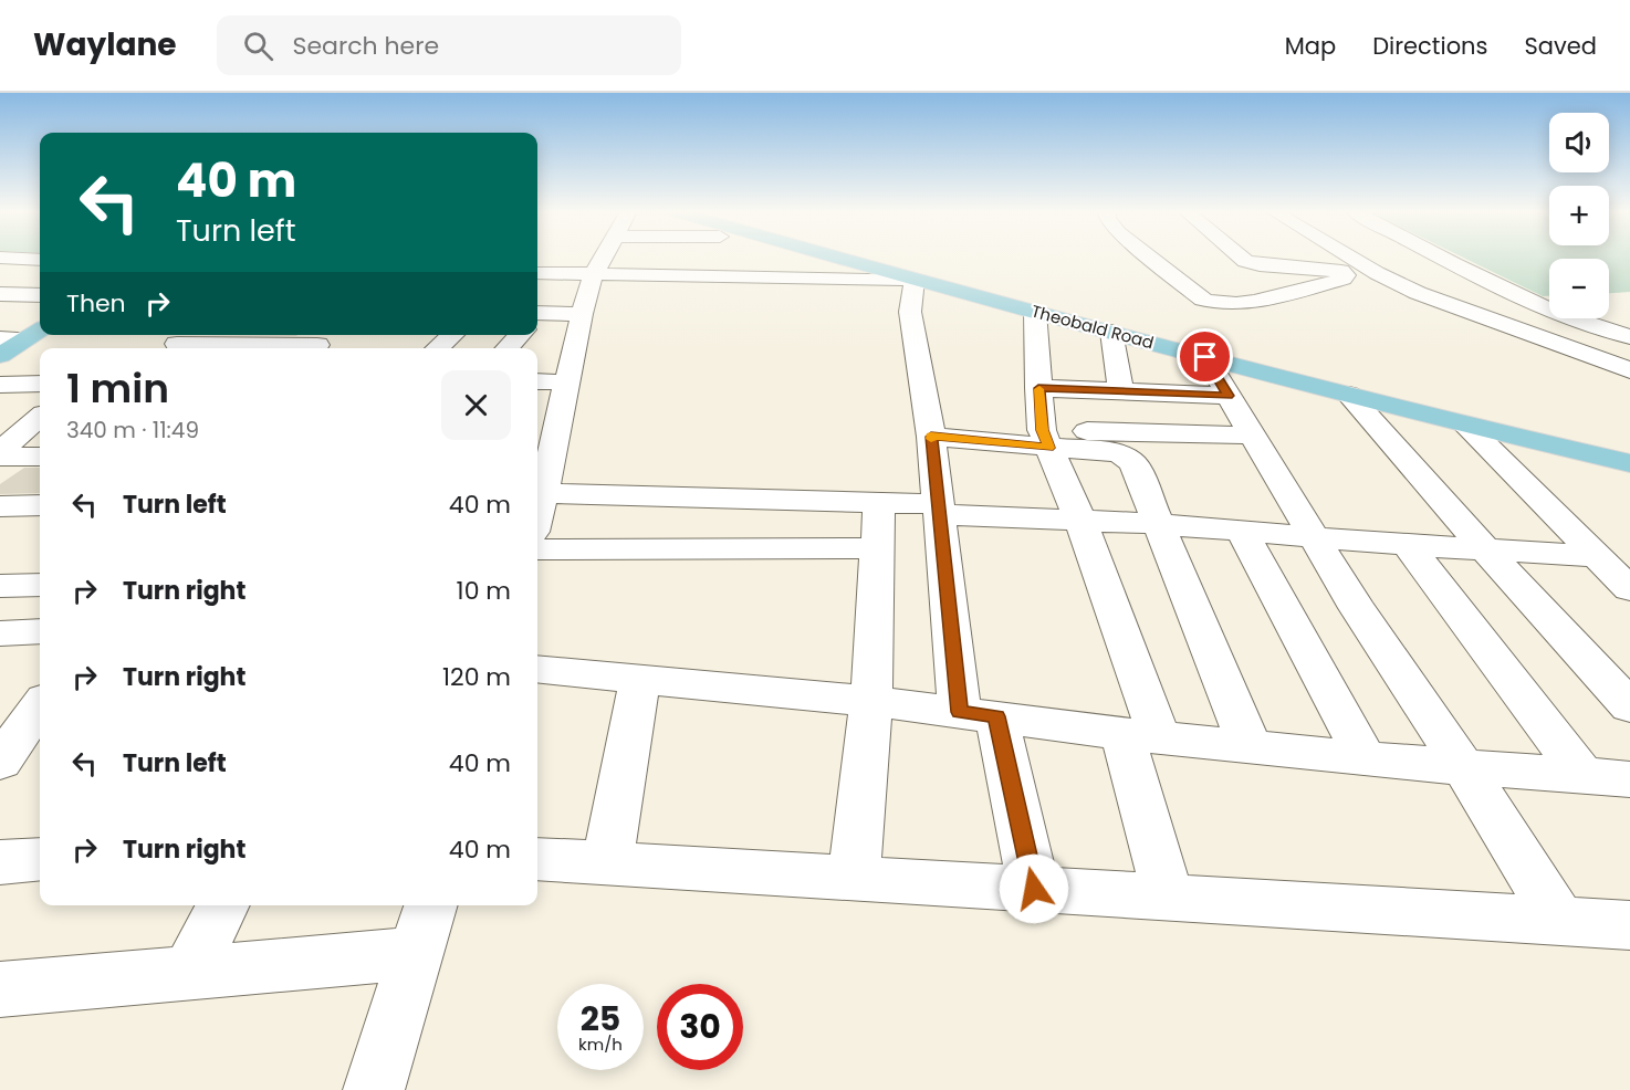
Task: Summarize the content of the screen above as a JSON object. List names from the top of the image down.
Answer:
{
  "streets": {
    "main road": ["Theobald Road"]
  },
  "page": {
    "header": "Waylane",
    "search": "Search here",
    "nav": ["Map", "Directions", "Saved"],
    "map_buttons": ["+", "−"],
    "turn": ["40 m", "Turn left"],
    "then": "Then",
    "heading": ["1 min", "340 m · 11:49"],
    "list": [
      {
        "name": "Turn left",
        "value": "40 m"
      },
      {
        "name": "Turn right",
        "value": "10 m"
      },
      {
        "name": "Turn right",
        "value": "120 m"
      },
      {
        "name": "Turn left",
        "value": "40 m"
      },
      {
        "name": "Turn right",
        "value": "40 m"
      }
    ],
    "speed": "25 km/h",
    "limit": "30"
  }
}
